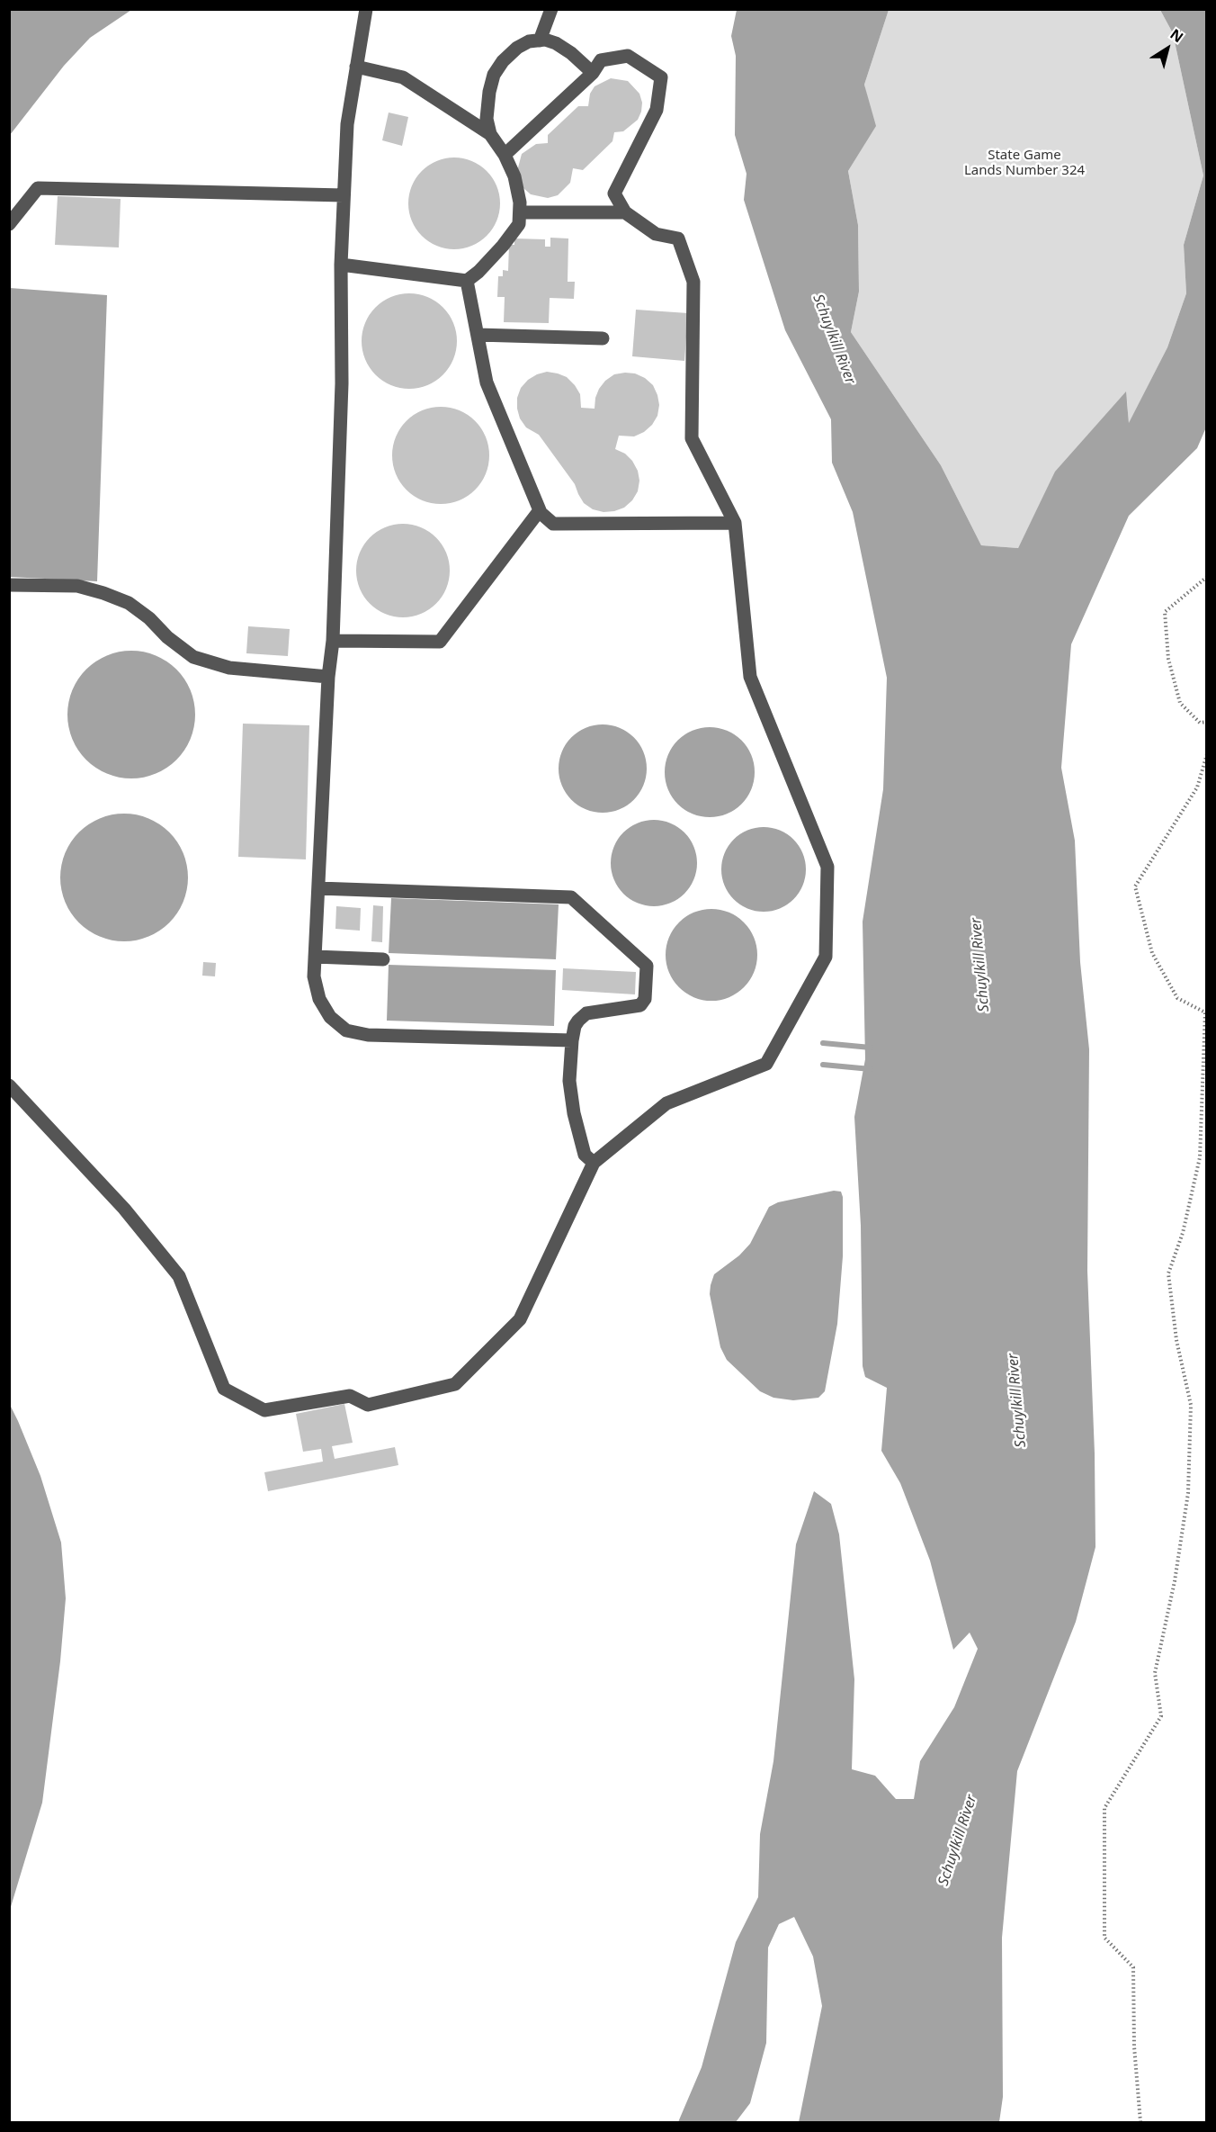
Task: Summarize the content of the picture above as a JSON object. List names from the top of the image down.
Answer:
{
  "water": ["Schuylkill River"],
  "parks": ["State Game Lands Number 324"],
  "north": "top right"
}
